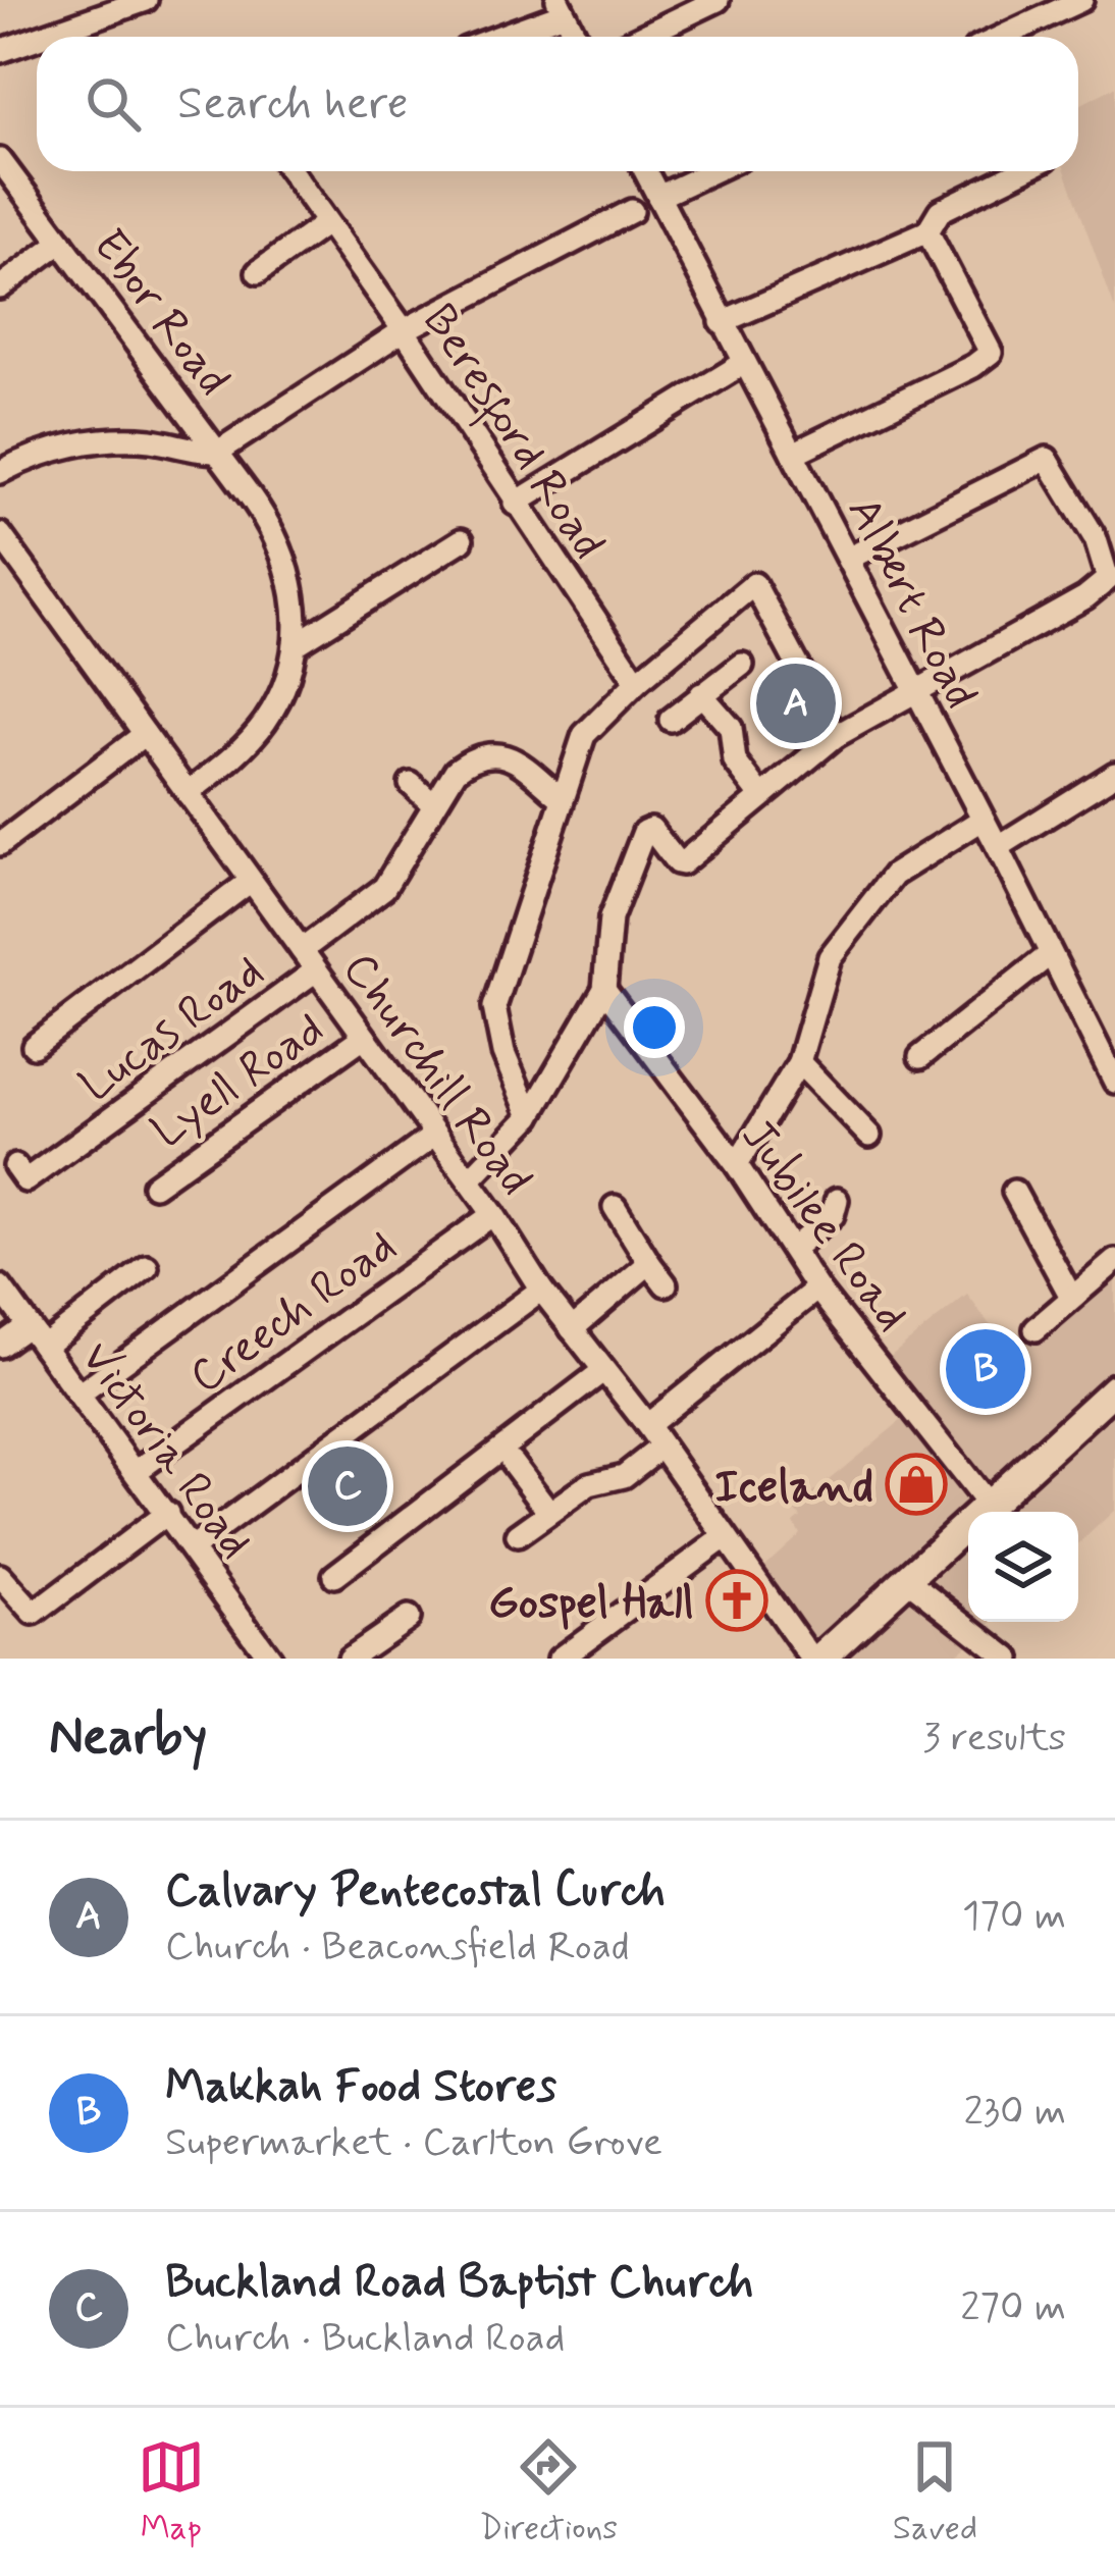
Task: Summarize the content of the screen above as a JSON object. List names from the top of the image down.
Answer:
{
  "streets": {
    "street": [
      "Ebor Road",
      "Beresford Road",
      "Albert Road",
      "Lucas Road",
      "Churchill Road",
      "Lyell Road",
      "Jubilee Road",
      "Creech Road",
      "Victoria Road"
    ]
  },
  "crossings": [
    ["Lucas Road", "Churchill Road"],
    ["Churchill Road", "Lyell Road"],
    ["Churchill Road", "Creech Road"],
    ["Creech Road", "Victoria Road"]
  ],
  "places": {
    "shop": ["Iceland"],
    "church": ["Gospel Hall"]
  },
  "page": {
    "search": "Search here",
    "pins": ["A", "B", "C"],
    "heading": ["Nearby", "3 results"],
    "list": [
      {
        "mark": "A",
        "name": "Calvary Pentecostal Curch",
        "note": "Church · Beaconsfield Road",
        "value": "170 m"
      },
      {
        "mark": "B",
        "name": "Makkah Food Stores",
        "note": "Supermarket · Carlton Grove",
        "value": "230 m"
      },
      {
        "mark": "C",
        "name": "Buckland Road Baptist Church",
        "note": "Church · Buckland Road",
        "value": "270 m"
      }
    ],
    "nav": ["Map", "Directions", "Saved"]
  }
}
